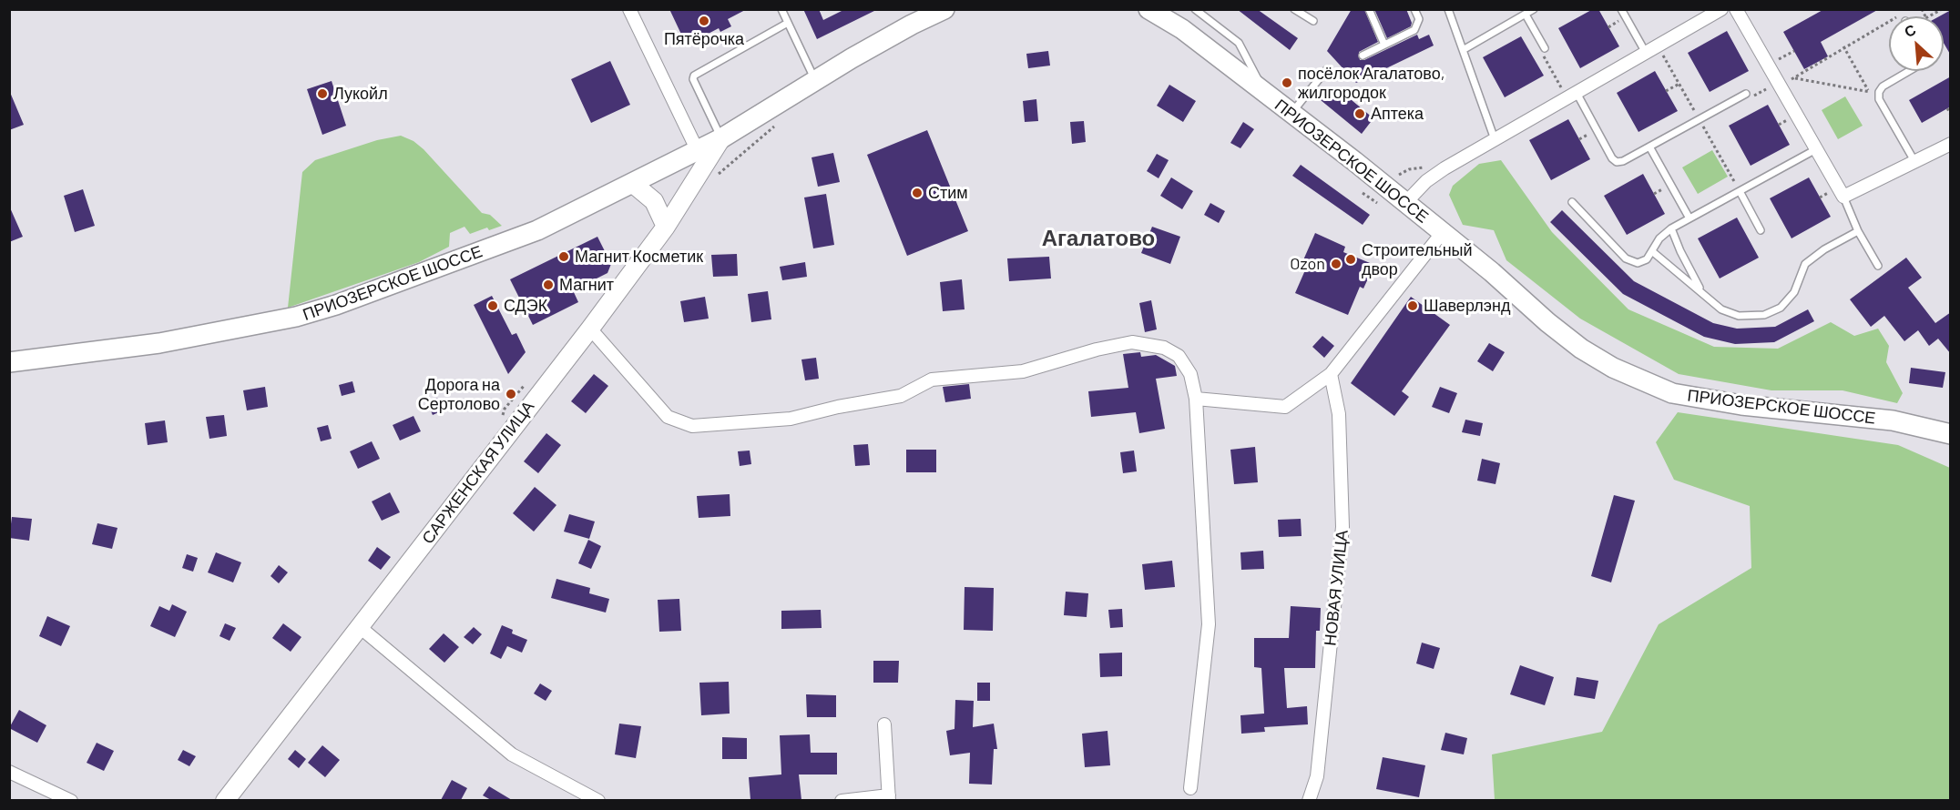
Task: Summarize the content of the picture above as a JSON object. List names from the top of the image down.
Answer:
{
  "streets": {
    "main road": ["ПРИОЗЕРСКОЕ ШОССЕ", "САРЖЕНСКАЯ УЛИЦА"],
    "street": ["НОВАЯ УЛИЦА"]
  },
  "crossings": [
    ["ПРИОЗЕРСКОЕ ШОССЕ", "САРЖЕНСКАЯ УЛИЦА"]
  ],
  "districts": ["Агалатово"],
  "places": [
    "Пятёрочка",
    "посёлок Агалатово, жилгородок",
    "Лукойл",
    "Аптека",
    "Стим",
    "Магнит Косметик",
    "Строительный двор",
    "Ozon",
    "Магнит",
    "СДЭК",
    "Шаверлэнд",
    "Дорога на Сертолово"
  ],
  "north": "top left"
}
